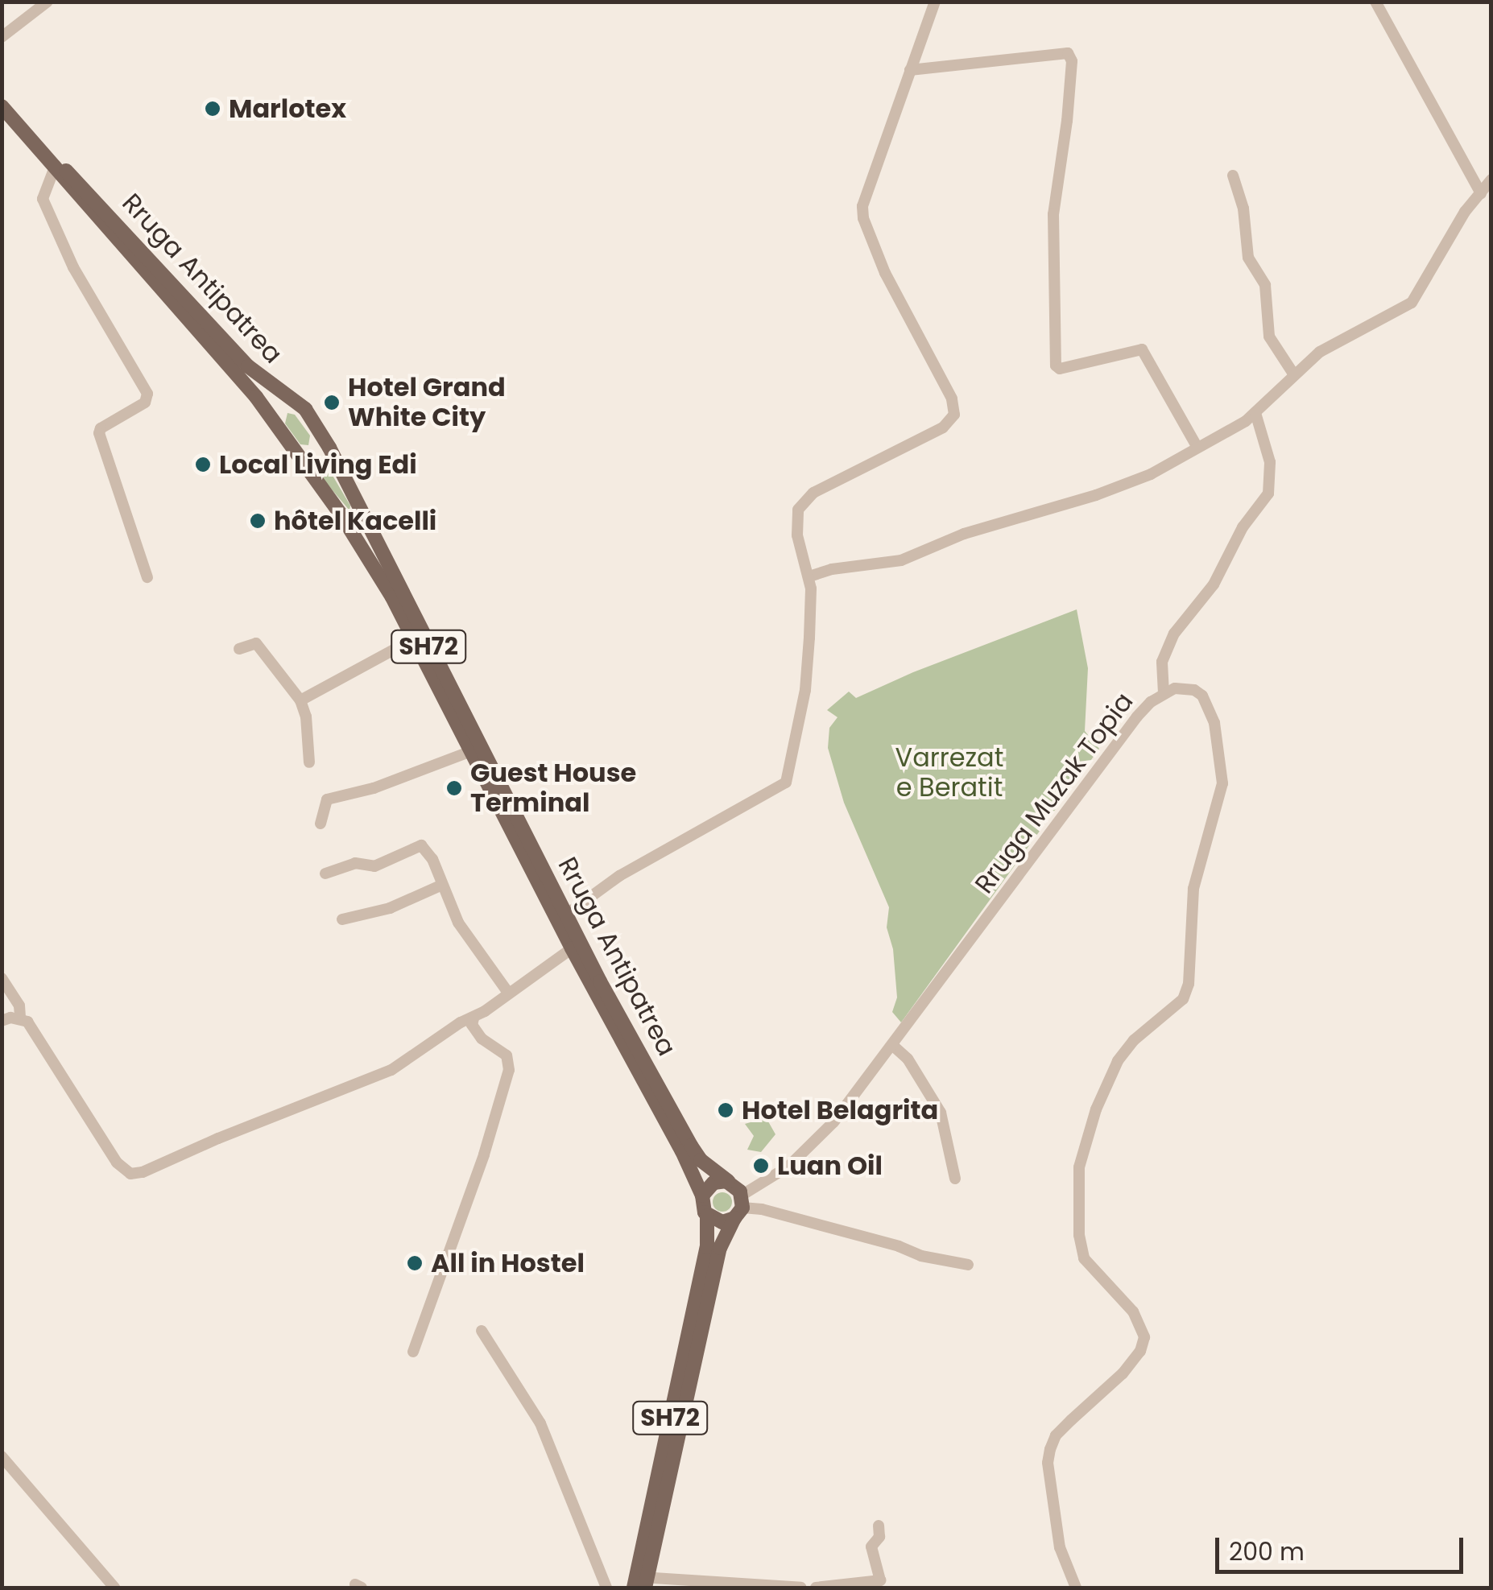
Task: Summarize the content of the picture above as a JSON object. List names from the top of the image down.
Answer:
{
  "streets": {
    "main road": ["Rruga Antipatrea", "SH72"],
    "street": ["Rruga Muzak Topia"]
  },
  "crossings": [
    ["Rruga Antipatrea", "SH72"],
    ["Rruga Antipatrea", "Rruga Muzak Topia"],
    ["SH72", "Rruga Muzak Topia"]
  ],
  "parks": ["Varrezat e Beratit"],
  "places": [
    "Marlotex",
    "Hotel Grand White City",
    "Local Living Edi",
    "hôtel Kacelli",
    "Guest House Terminal",
    "Hotel Belagrita",
    "Luan Oil",
    "All in Hostel"
  ],
  "scale_bar": "200 m"
}
